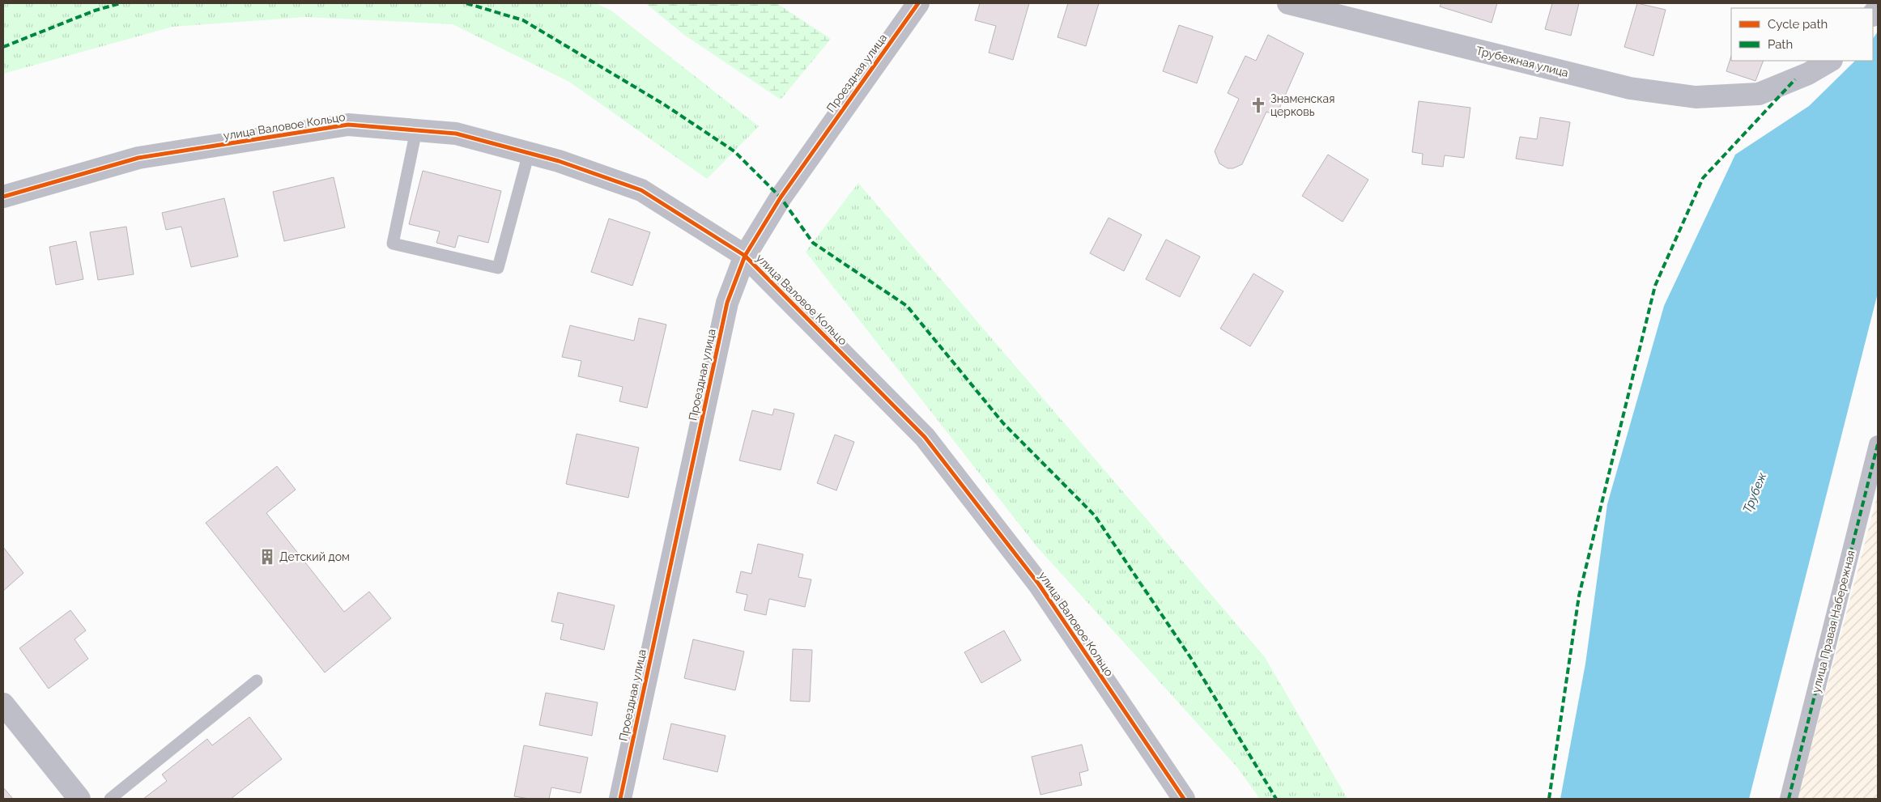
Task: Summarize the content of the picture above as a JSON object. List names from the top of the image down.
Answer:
{
  "streets": {
    "street": [
      "Трубежная улица",
      "Проездная улица",
      "улица Валовое Кольцо",
      "улица Правая Набережная"
    ]
  },
  "crossings": [
    ["Проездная улица", "улица Валовое Кольцо"]
  ],
  "water": ["Трубеж"],
  "places": {
    "church": ["Знаменская церковь"],
    "building": ["Детский дом"]
  },
  "legend": ["Cycle path", "Path"]
}
